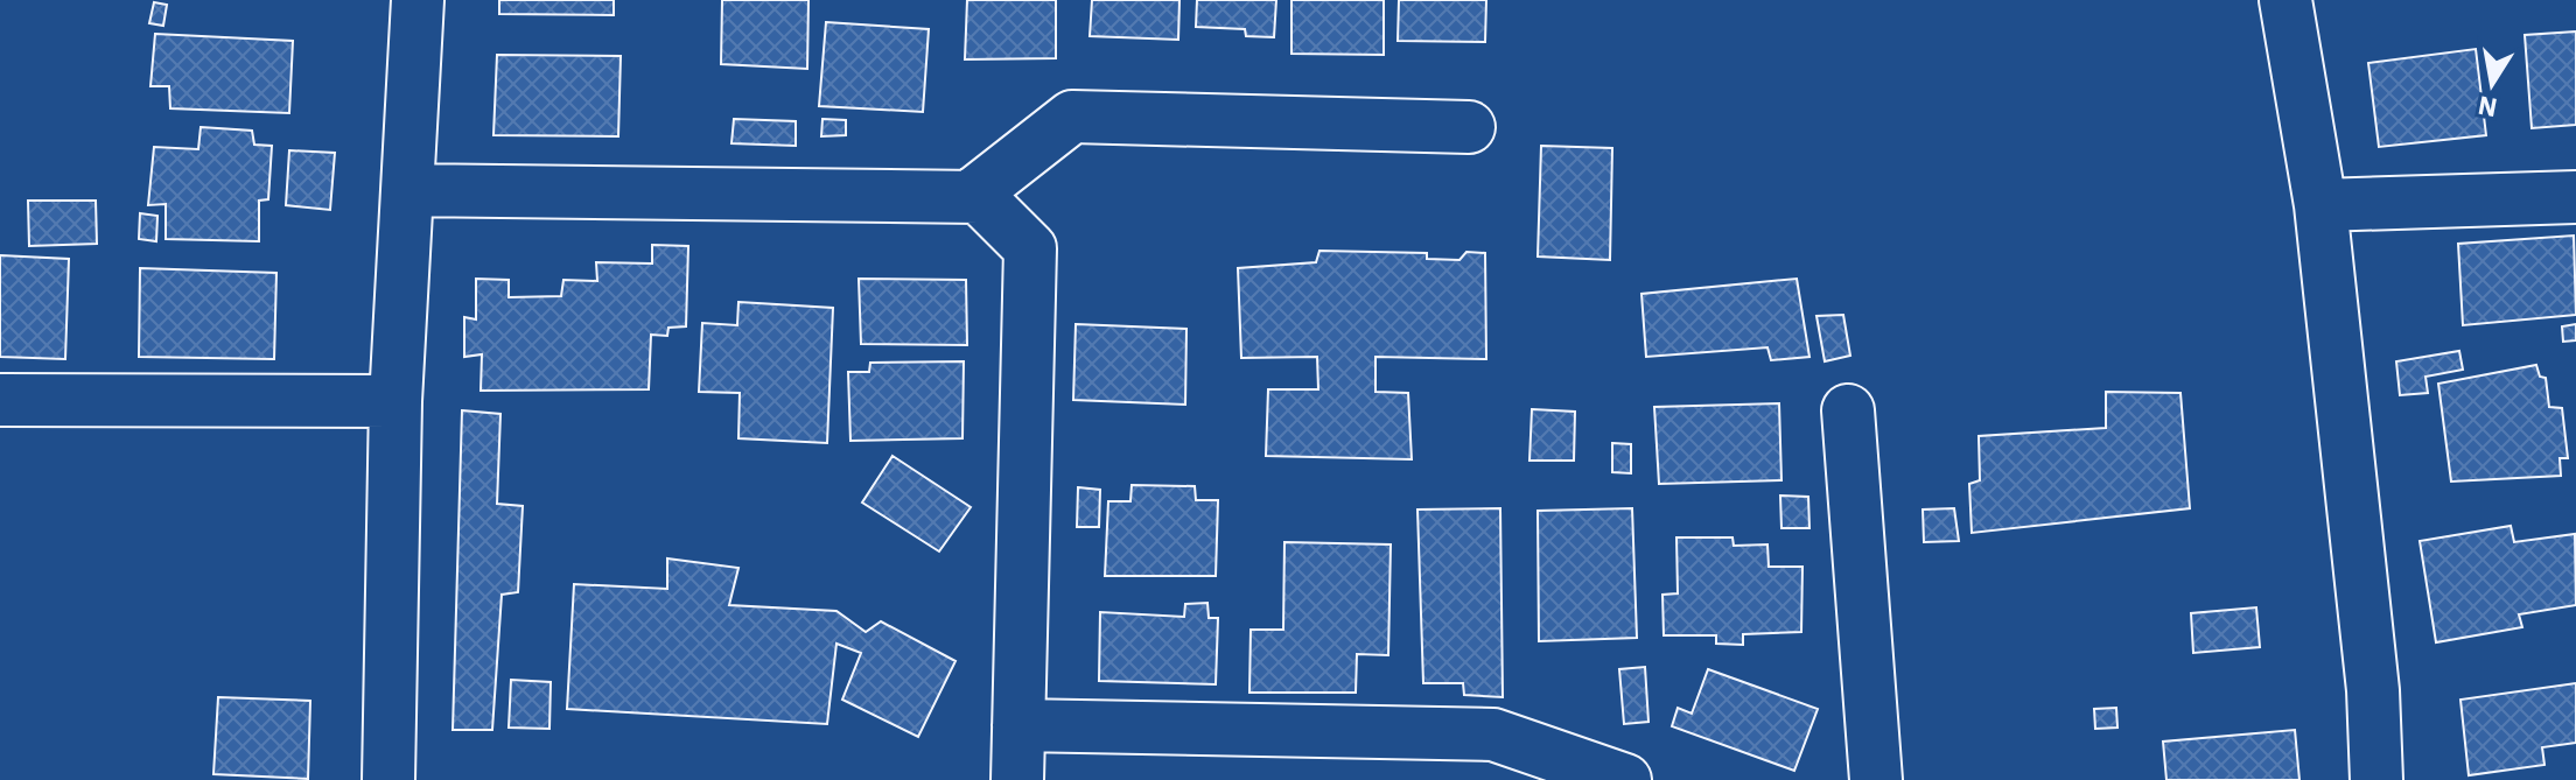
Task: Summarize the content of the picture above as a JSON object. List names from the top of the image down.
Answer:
{
  "north": "bottom"
}
